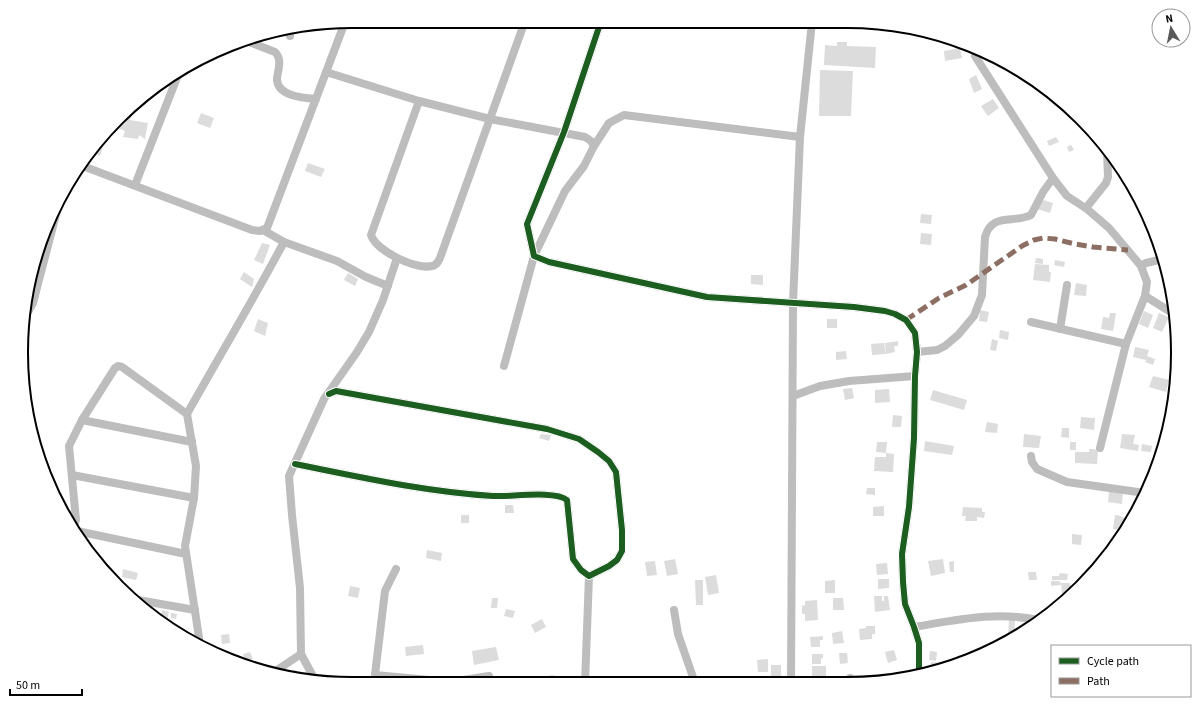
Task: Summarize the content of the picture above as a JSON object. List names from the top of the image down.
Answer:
{
  "legend": ["Cycle path", "Path"],
  "scale_bar": "50 m",
  "north": "top"
}
